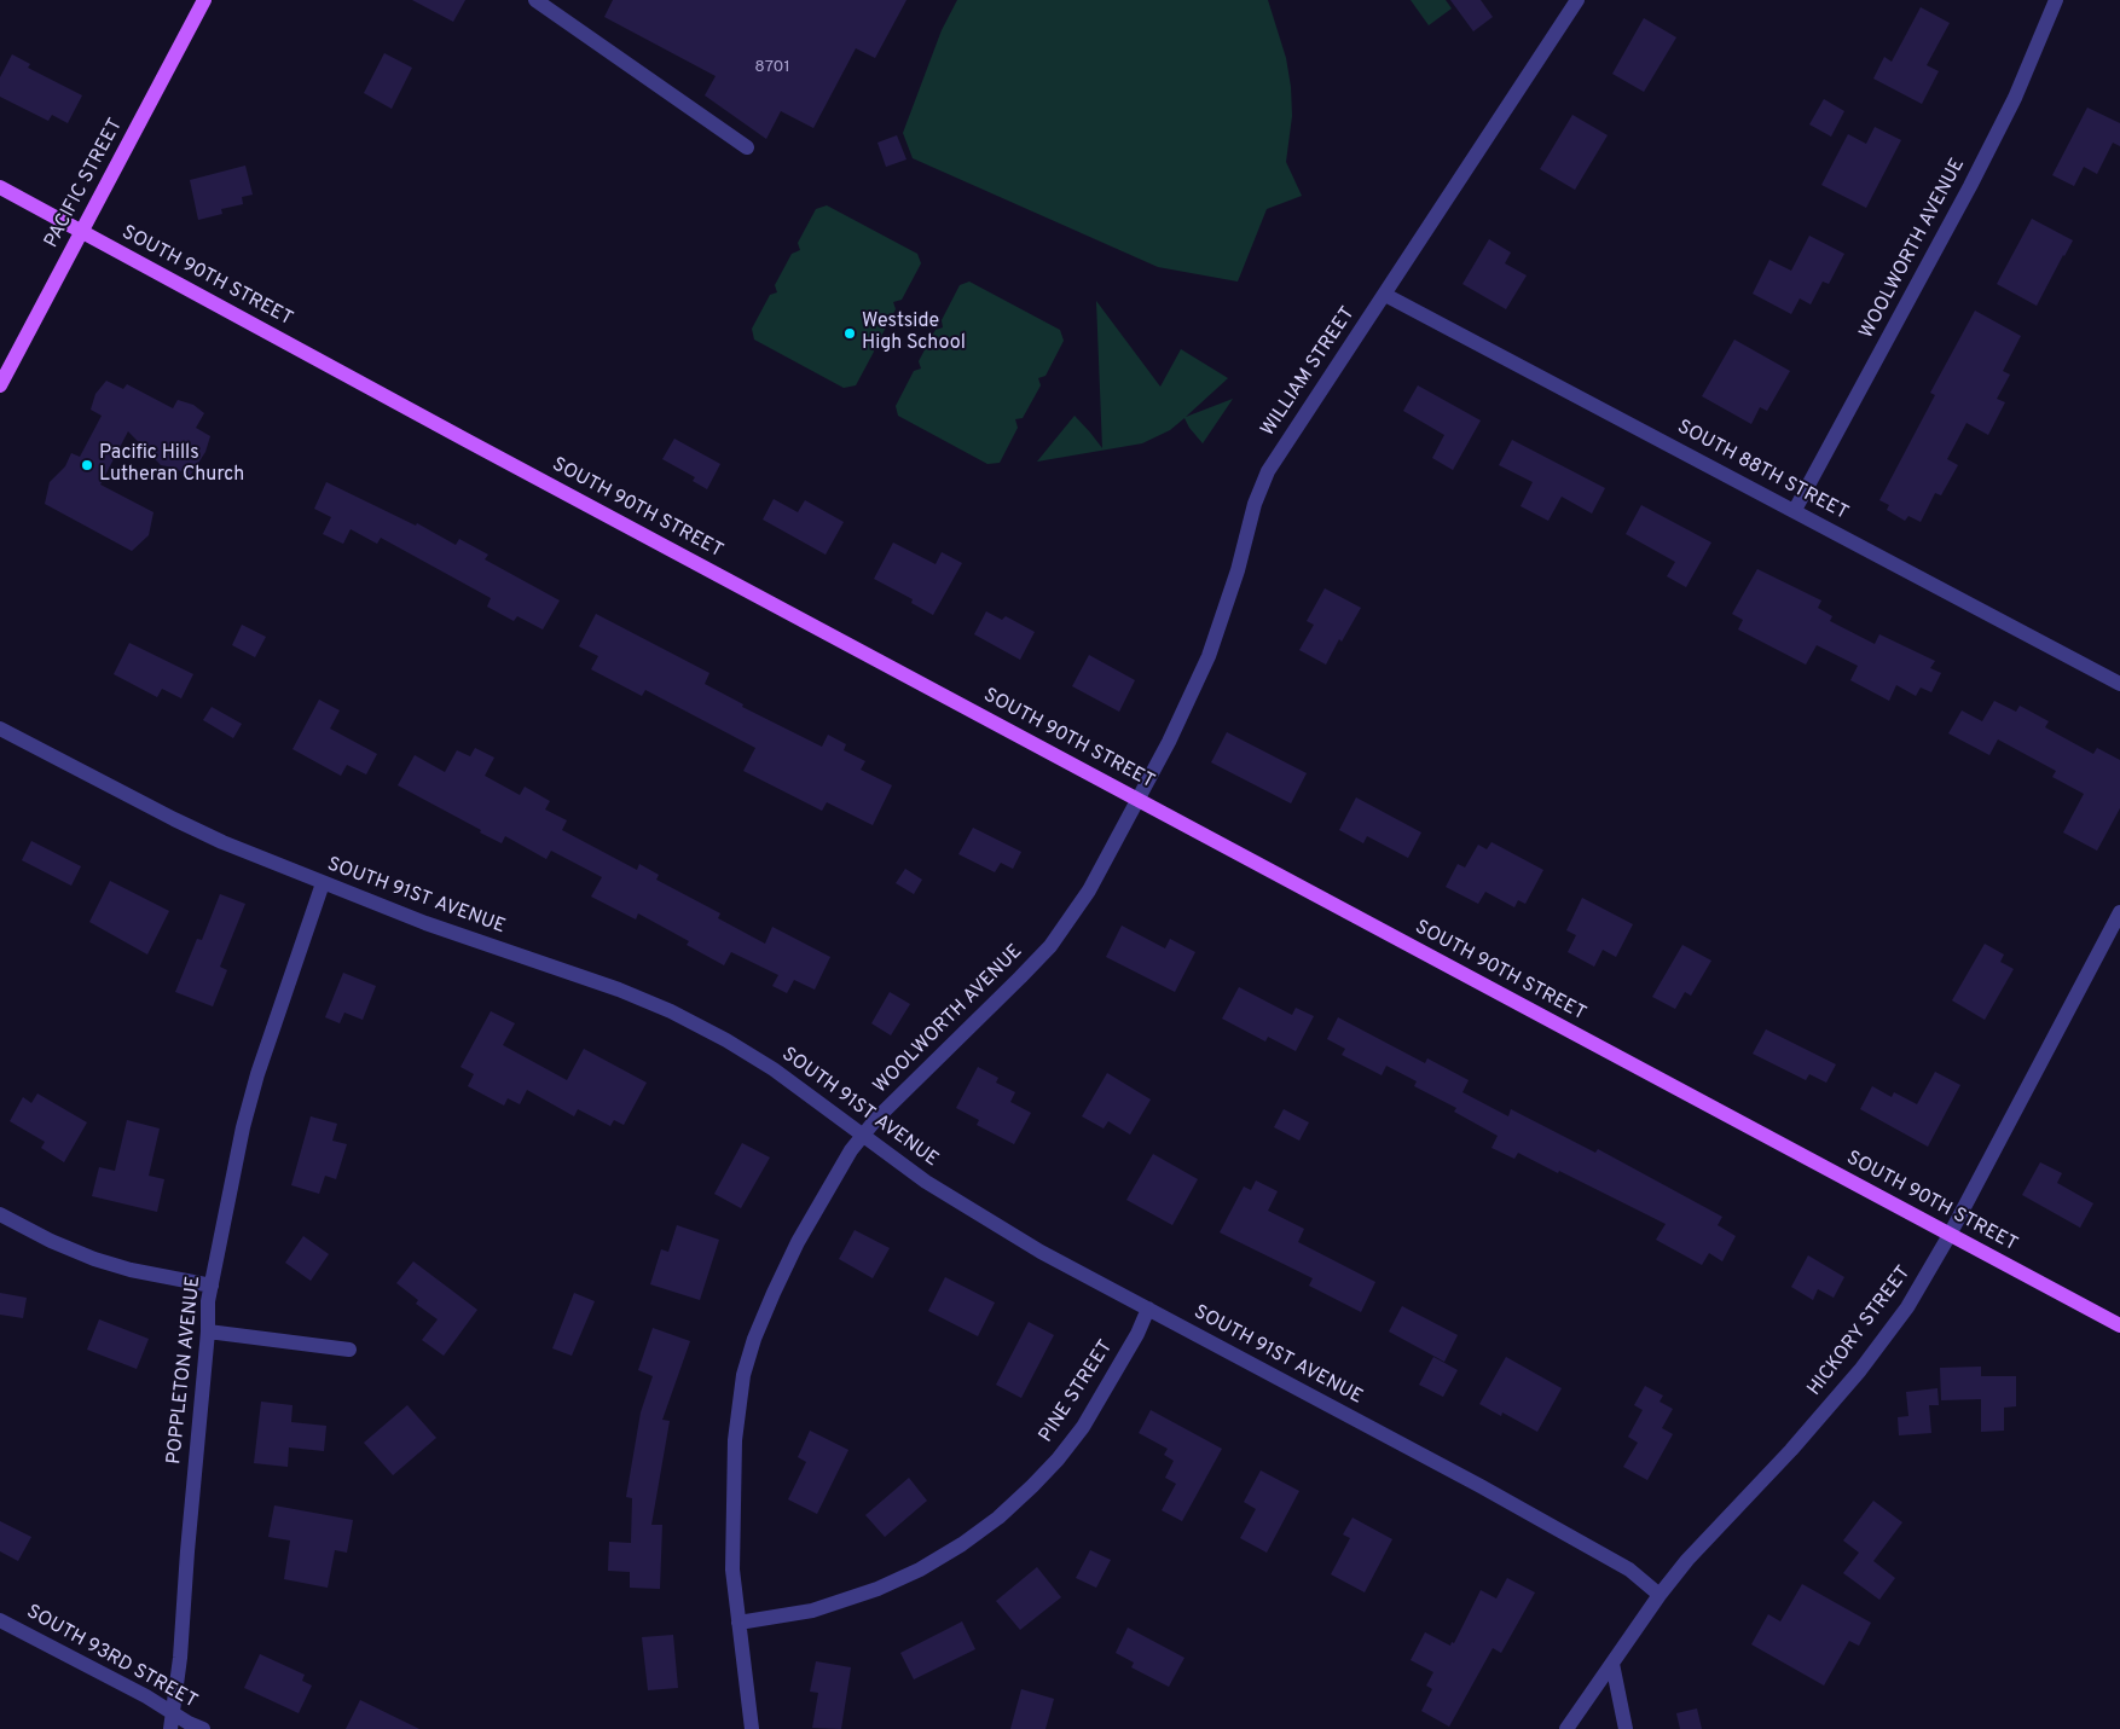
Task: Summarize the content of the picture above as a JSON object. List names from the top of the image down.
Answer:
{
  "streets": {
    "main road": ["PACIFIC STREET", "SOUTH 90TH STREET"],
    "street": [
      "WOOLWORTH AVENUE",
      "WILLIAM STREET",
      "SOUTH 88TH STREET",
      "SOUTH 91ST AVENUE",
      "HICKORY STREET",
      "POPPLETON AVENUE",
      "PINE STREET",
      "SOUTH 93RD STREET"
    ]
  },
  "crossings": [
    ["PACIFIC STREET", "SOUTH 90TH STREET"],
    ["WOOLWORTH AVENUE", "SOUTH 90TH STREET"],
    ["WOOLWORTH AVENUE", "WILLIAM STREET"],
    ["WOOLWORTH AVENUE", "SOUTH 88TH STREET"],
    ["WOOLWORTH AVENUE", "SOUTH 91ST AVENUE"],
    ["WOOLWORTH AVENUE", "PINE STREET"],
    ["SOUTH 90TH STREET", "WILLIAM STREET"],
    ["SOUTH 90TH STREET", "HICKORY STREET"],
    ["WILLIAM STREET", "SOUTH 88TH STREET"],
    ["SOUTH 91ST AVENUE", "HICKORY STREET"],
    ["SOUTH 91ST AVENUE", "POPPLETON AVENUE"],
    ["SOUTH 91ST AVENUE", "PINE STREET"],
    ["POPPLETON AVENUE", "SOUTH 93RD STREET"]
  ],
  "places": ["Westside High School", "Pacific Hills Lutheran Church"],
  "house_numbers": ["8701"]
}
